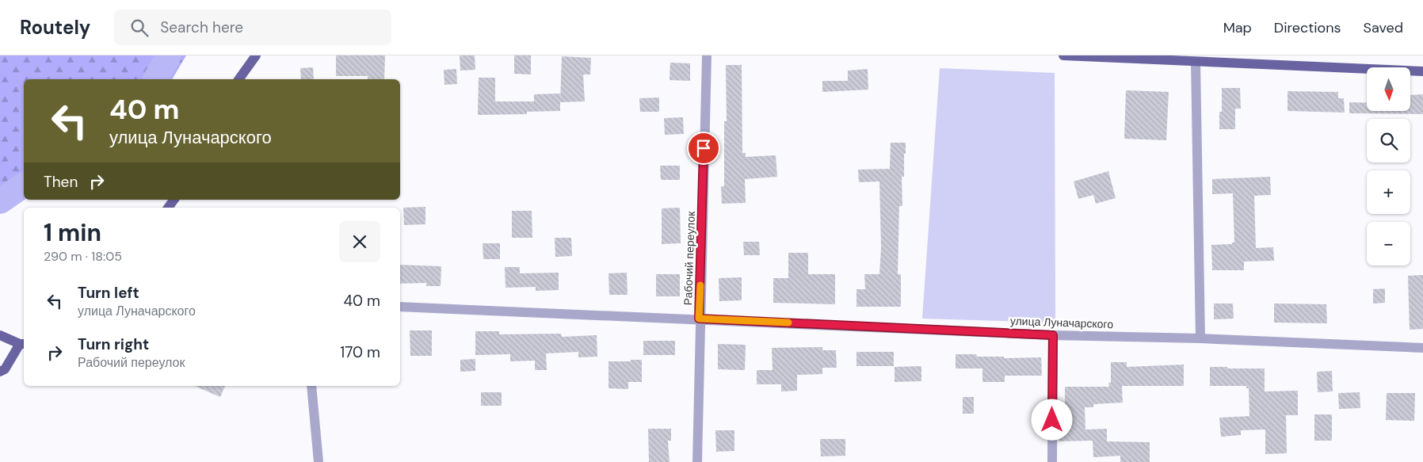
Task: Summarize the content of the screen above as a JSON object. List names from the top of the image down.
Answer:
{
  "streets": {
    "street": ["Рабочий переулок", "улица Луначарского"]
  },
  "crossings": [
    ["Рабочий переулок", "улица Луначарского"]
  ],
  "north": "bottom",
  "page": {
    "header": "Routely",
    "search": "Search here",
    "nav": ["Map", "Directions", "Saved"],
    "map_buttons": ["+", "−"],
    "turn": ["40 m", "улица Луначарского"],
    "then": "Then",
    "heading": ["1 min", "290 m · 18:05"],
    "list": [
      {
        "name": "Turn left",
        "note": "улица Луначарского",
        "value": "40 m"
      },
      {
        "name": "Turn right",
        "note": "Рабочий переулок",
        "value": "170 m"
      }
    ]
  }
}
